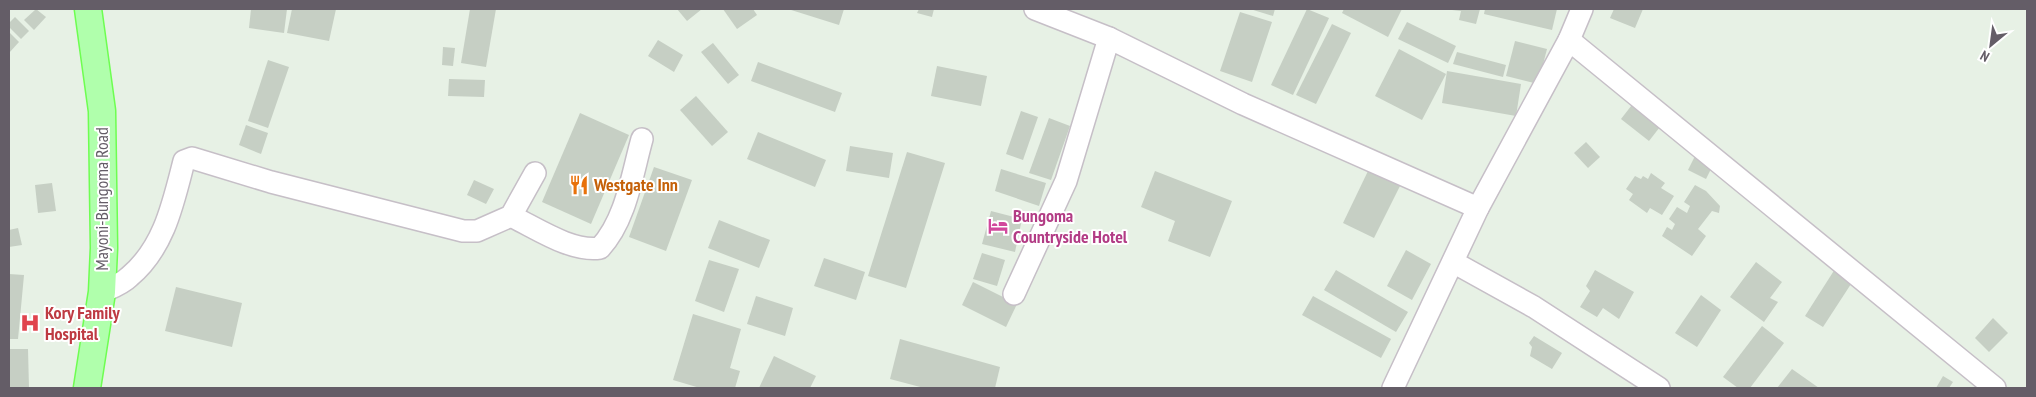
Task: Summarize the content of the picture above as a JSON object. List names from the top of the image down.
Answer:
{
  "streets": {
    "main road": ["Mayoni-Bungoma Road"]
  },
  "places": {
    "restaurant": ["Westgate Inn"],
    "hotel": ["Bungoma Countryside Hotel"],
    "hospital": ["Kory Family Hospital"]
  },
  "north": "bottom left"
}
